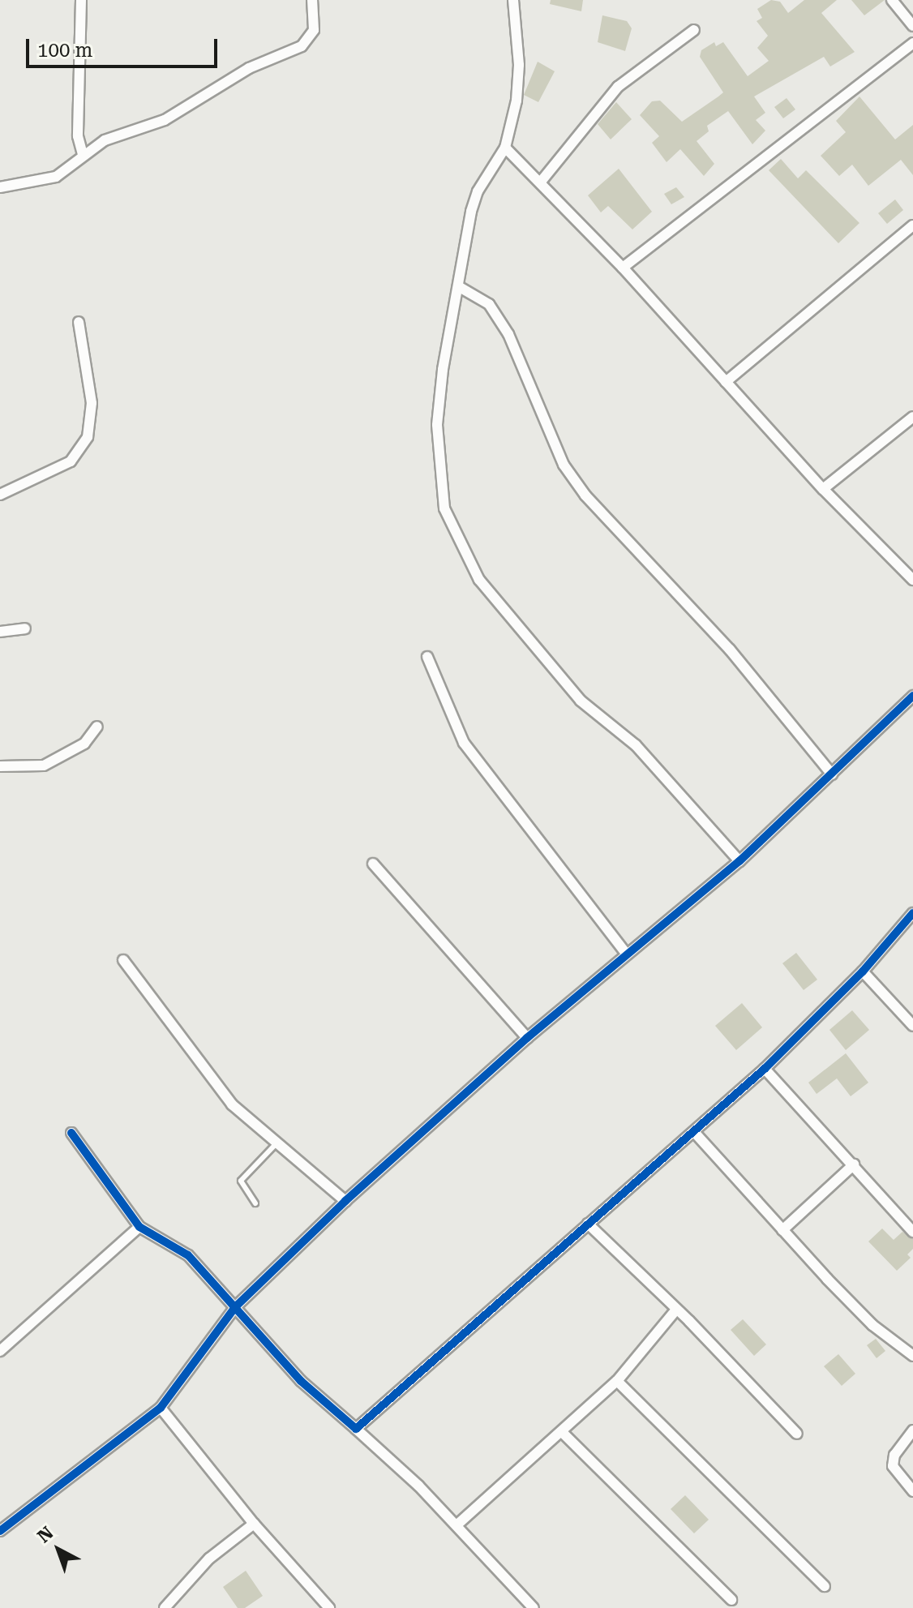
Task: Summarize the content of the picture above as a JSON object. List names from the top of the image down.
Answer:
{
  "scale_bar": "100 m",
  "north": "top left"
}
